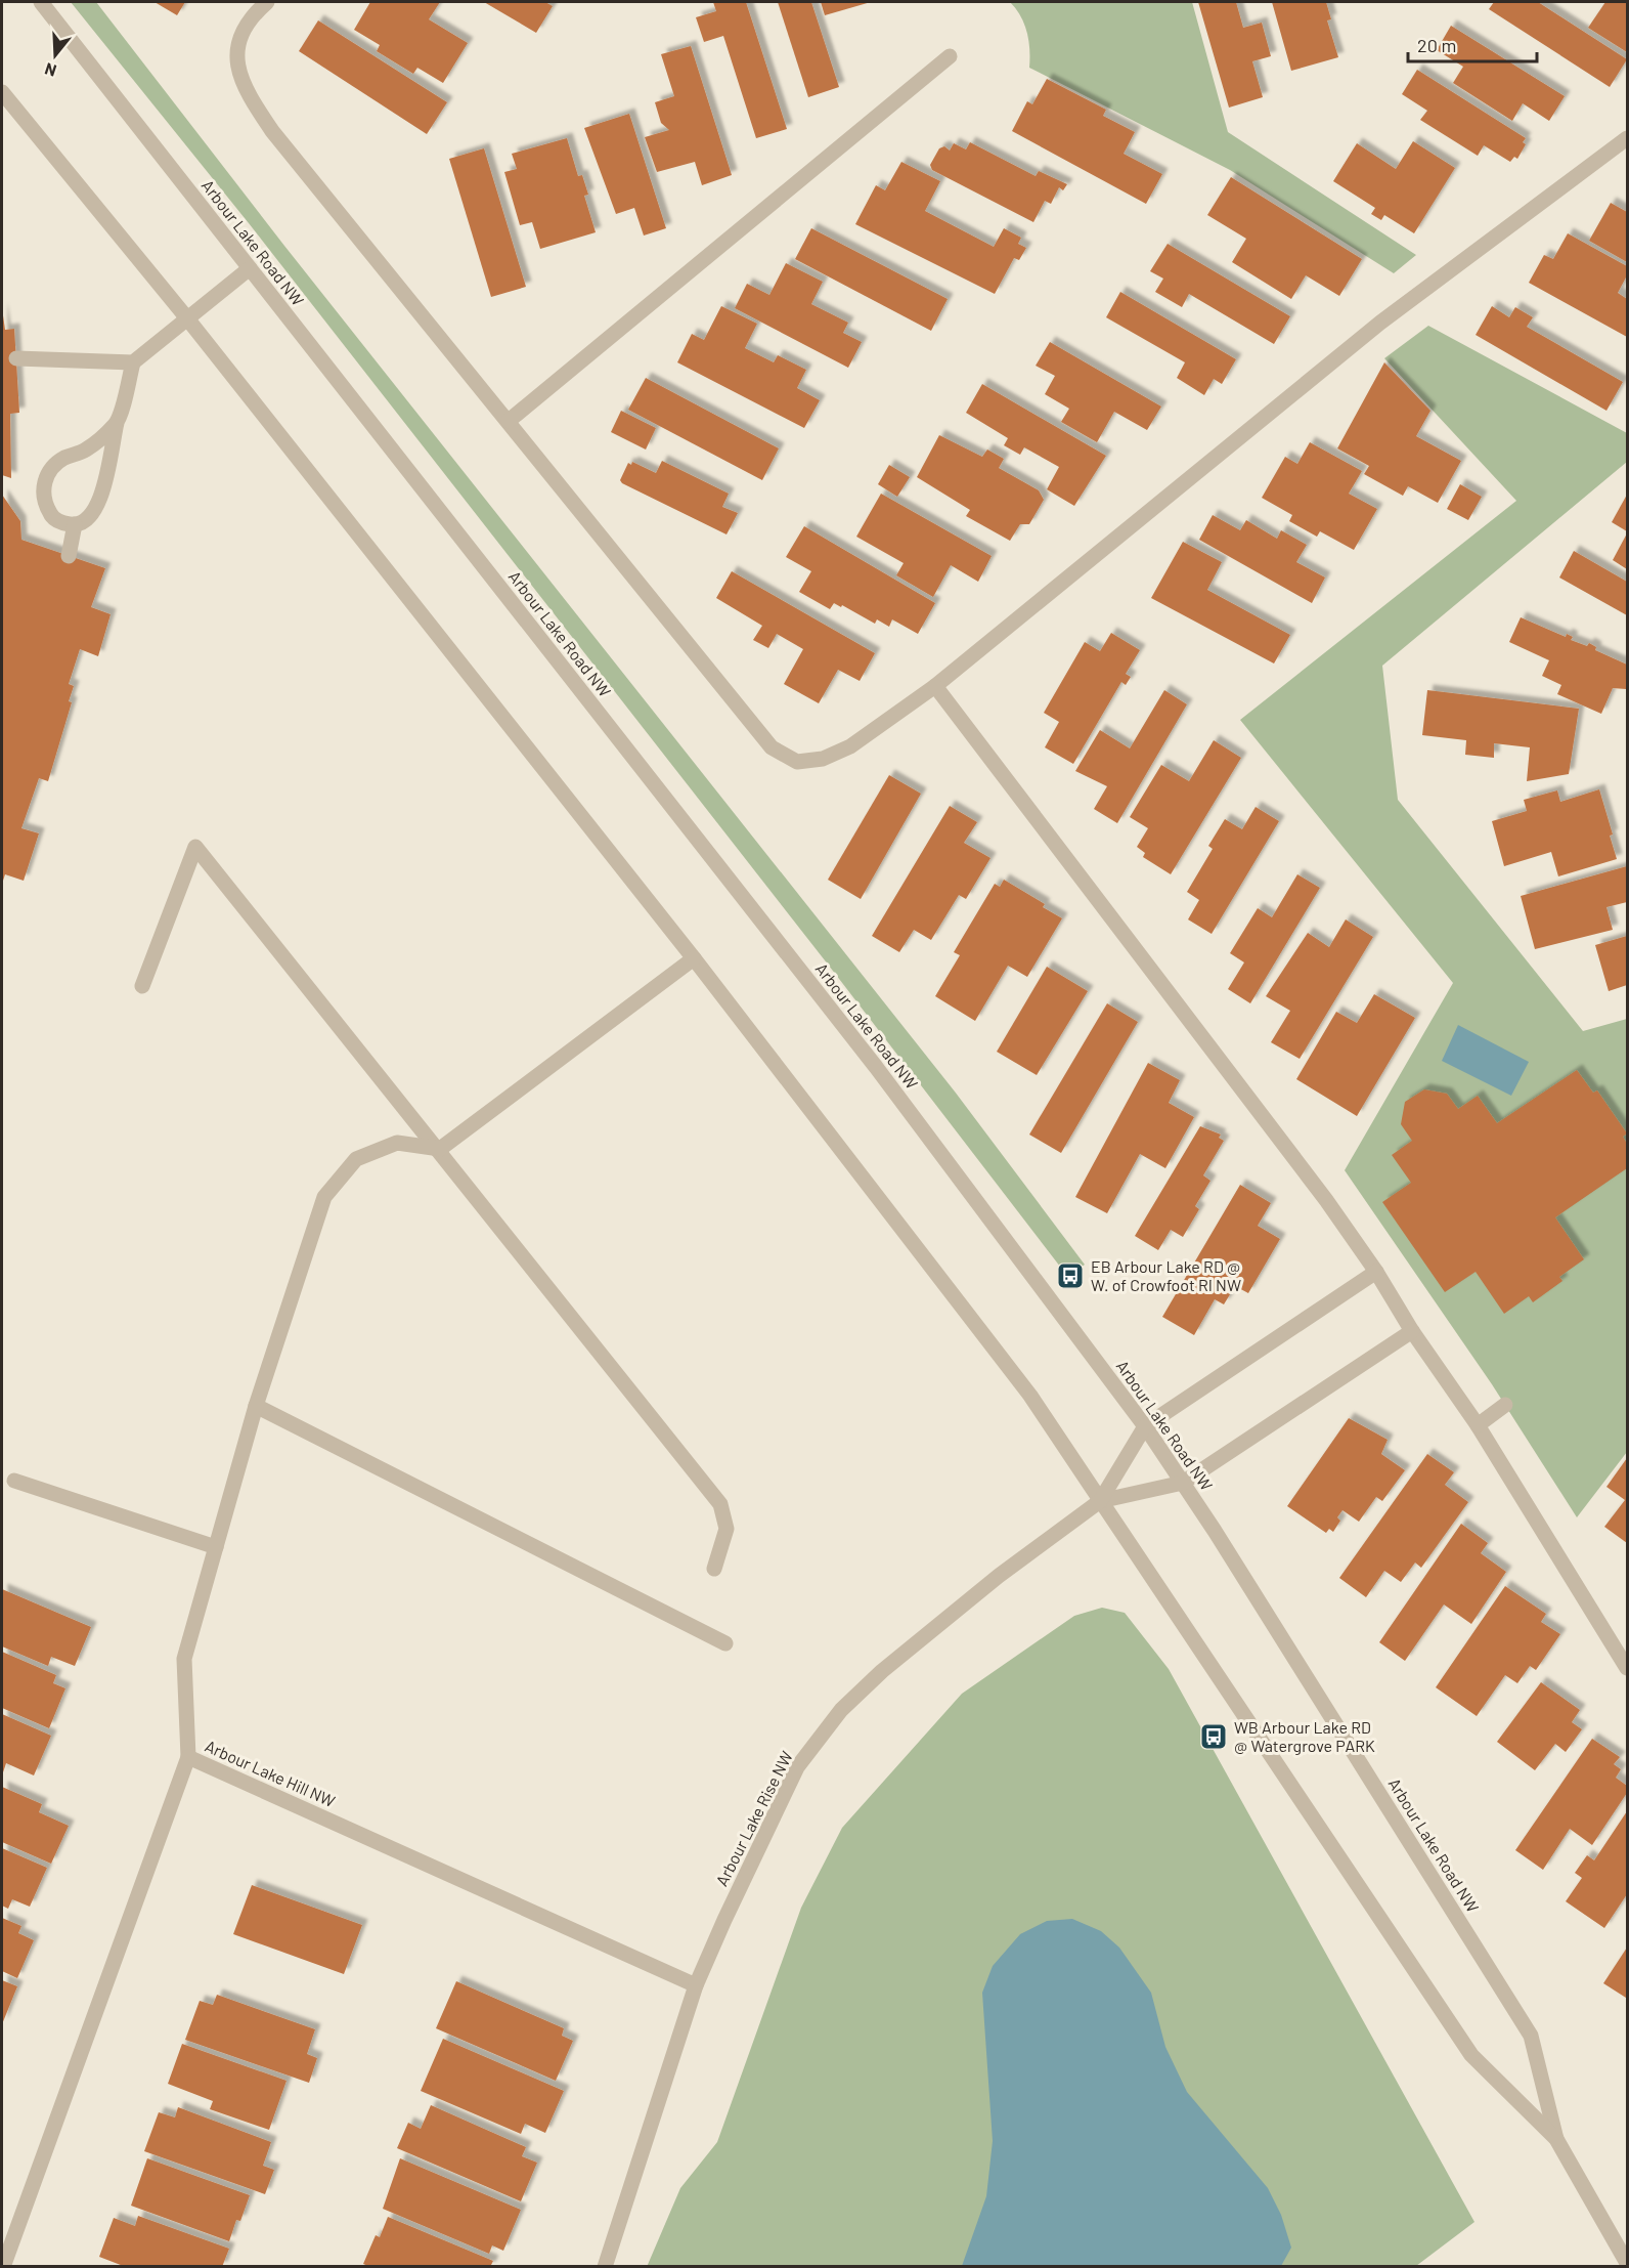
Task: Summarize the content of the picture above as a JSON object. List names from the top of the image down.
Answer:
{
  "streets": {
    "street": ["Arbour Lake Road NW", "Arbour Lake Hill NW", "Arbour Lake Rise NW"]
  },
  "crossings": [
    ["Arbour Lake Road NW", "Arbour Lake Rise NW"],
    ["Arbour Lake Hill NW", "Arbour Lake Rise NW"]
  ],
  "places": {
    "bus stop": ["EB Arbour Lake RD @ W. of Crowfoot RI NW", "WB Arbour Lake RD @ Watergrove PARK"]
  },
  "scale_bar": "20 m",
  "north": "bottom"
}
